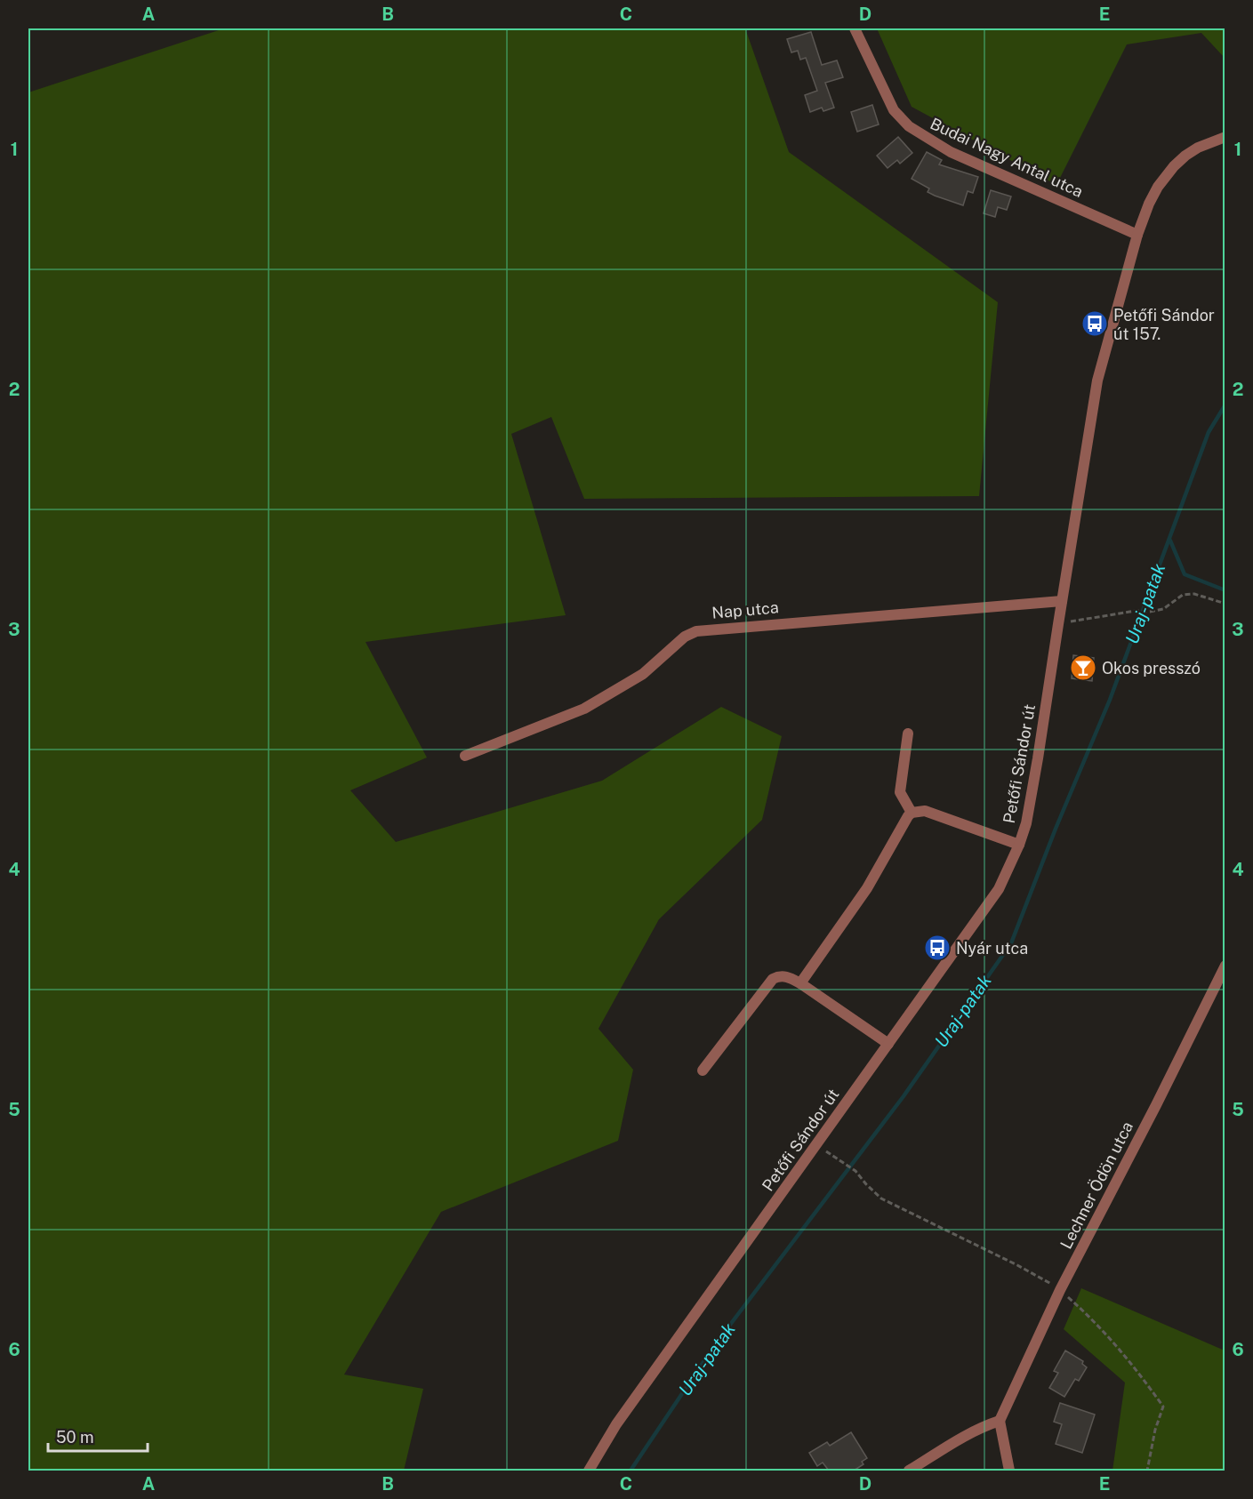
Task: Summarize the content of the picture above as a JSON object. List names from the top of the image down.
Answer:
{
  "streets": {
    "street": [
      "Budai Nagy Antal utca",
      "Nap utca",
      "Petőfi Sándor út",
      "Lechner Ödön utca"
    ]
  },
  "crossings": [
    ["Budai Nagy Antal utca", "Petőfi Sándor út"],
    ["Nap utca", "Petőfi Sándor út"]
  ],
  "water": ["Uraj-patak"],
  "places": {
    "bus stop": ["Petőfi Sándor út 157.", "Nyár utca"],
    "bar": ["Okos presszó"]
  },
  "scale_bar": "50 m",
  "grid": {
    "columns": [
      "A",
      "B",
      "C",
      "D",
      "E"
    ],
    "rows": [
      "1",
      "2",
      "3",
      "4",
      "5",
      "6"
    ]
  }
}
